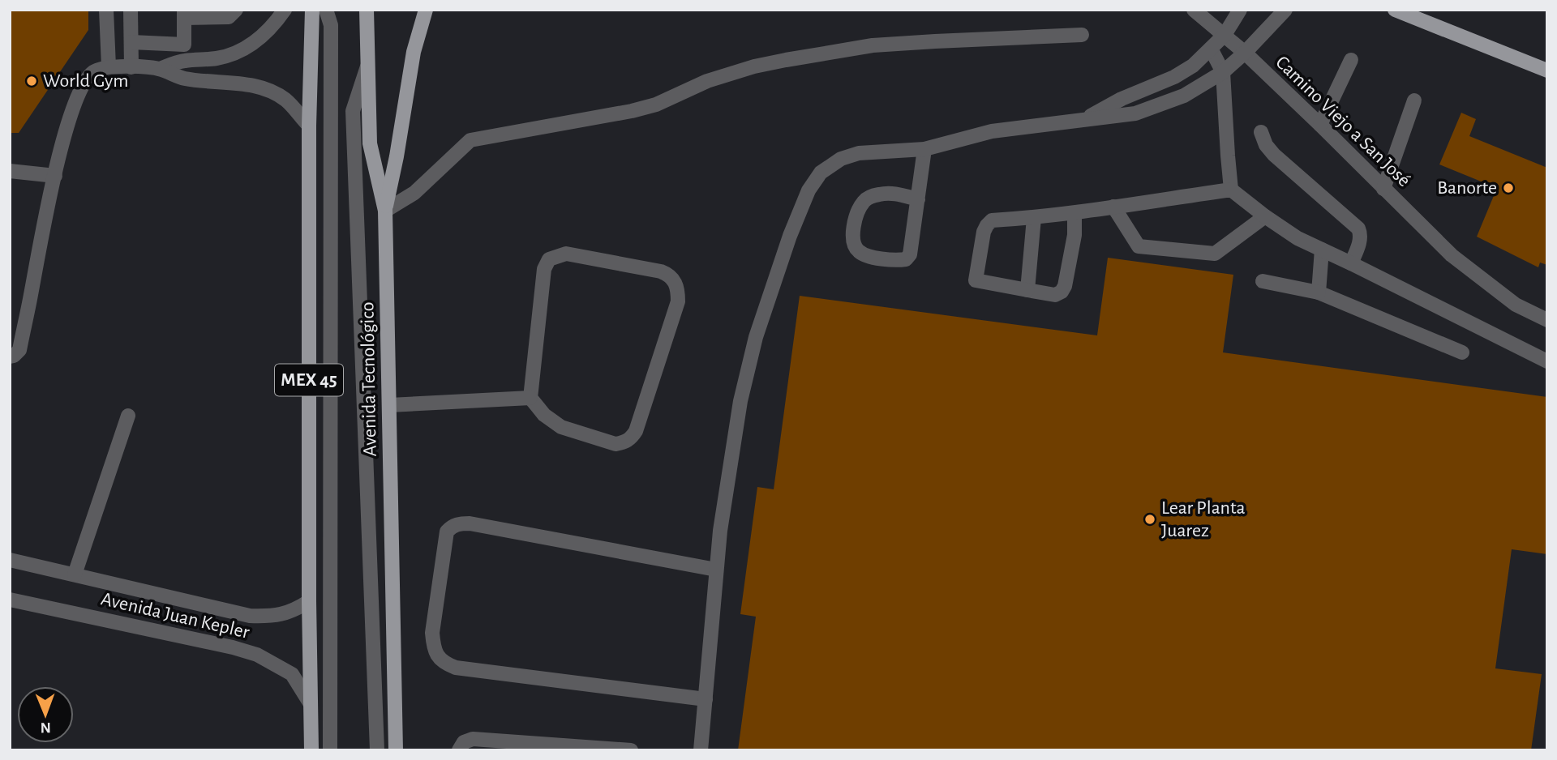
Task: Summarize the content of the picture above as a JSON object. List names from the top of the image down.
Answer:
{
  "streets": {
    "main road": ["Avenida Tecnológico", "MEX 45"],
    "street": ["Camino Viejo a San José", "Avenida Juan Kepler"]
  },
  "crossings": [
    ["MEX 45", "Avenida Juan Kepler"]
  ],
  "places": ["World Gym", "Banorte", "Lear Planta Juarez"],
  "north": "bottom"
}
